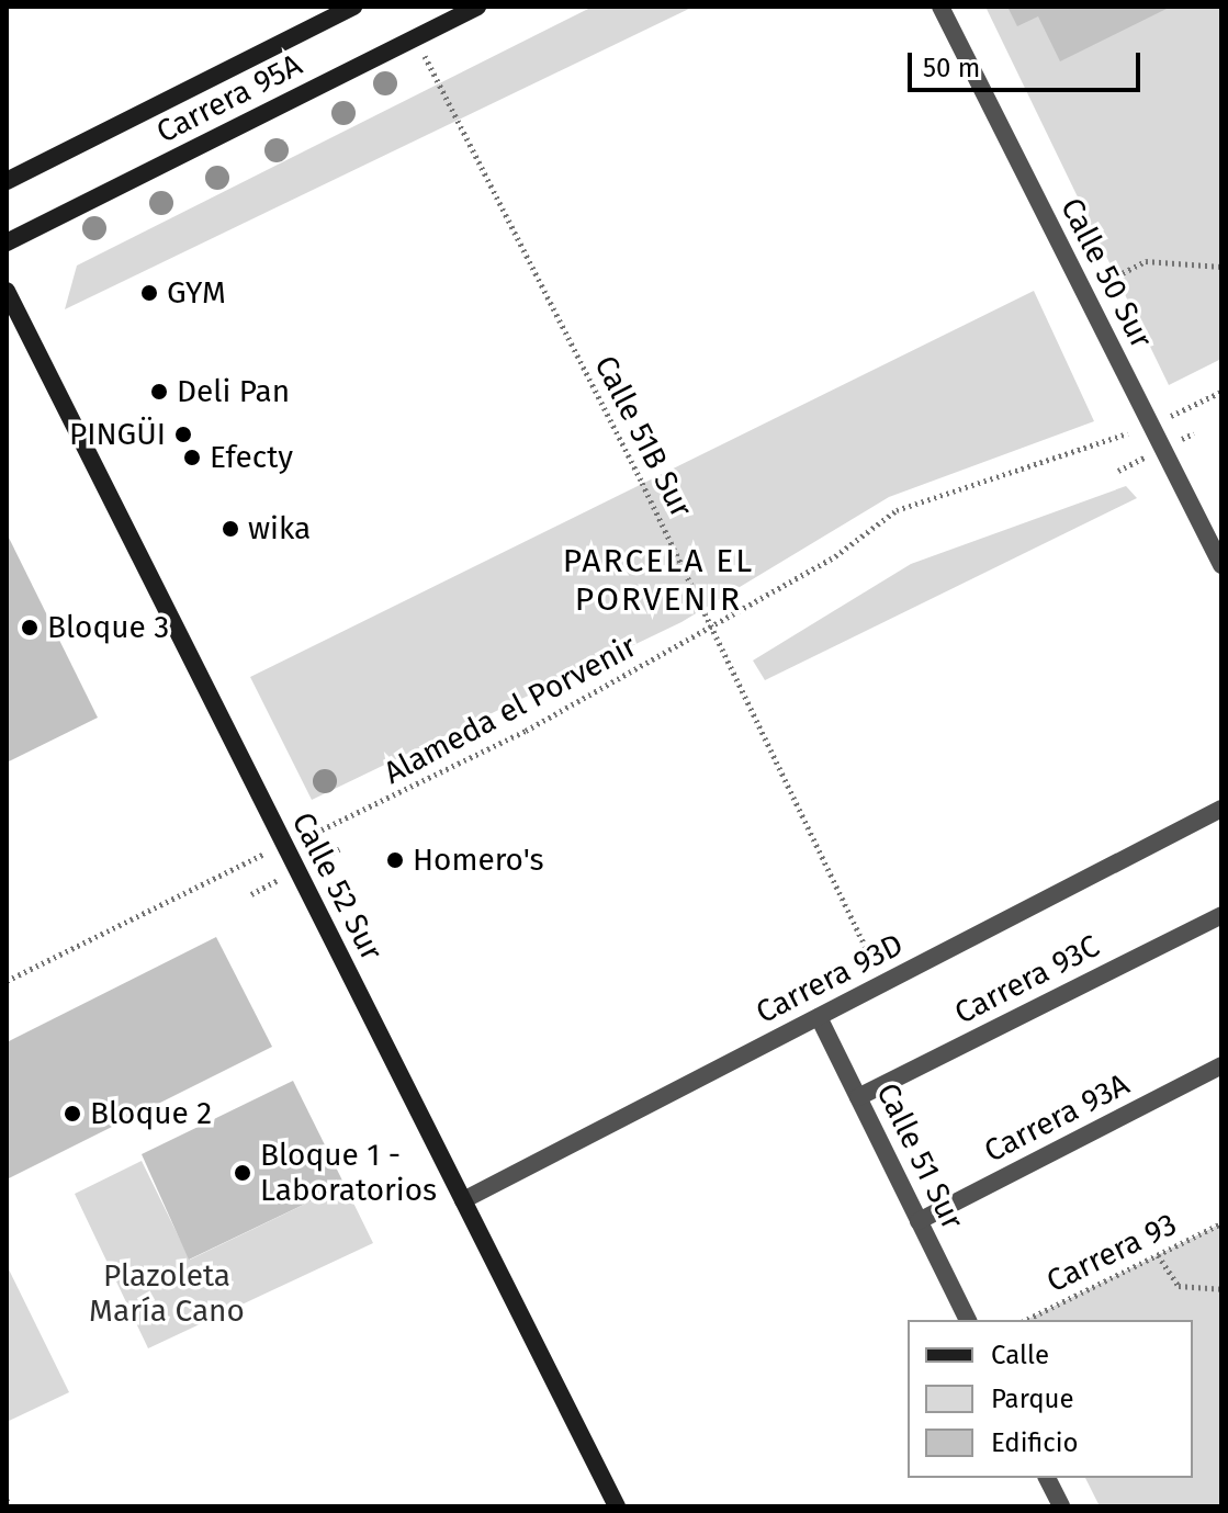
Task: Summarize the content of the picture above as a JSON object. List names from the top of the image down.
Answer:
{
  "streets": {
    "street": [
      "Carrera 95A",
      "Calle 50 Sur",
      "Calle 52 Sur",
      "Carrera 93D",
      "Carrera 93C",
      "Carrera 93A",
      "Calle 51 Sur"
    ],
    "path": ["Calle 51B Sur", "Alameda el Porvenir", "Carrera 93"]
  },
  "crossings": [
    ["Carrera 95A", "Calle 51B Sur"],
    ["Calle 50 Sur", "Alameda el Porvenir"],
    ["Calle 51B Sur", "Alameda el Porvenir"],
    ["Calle 51B Sur", "Carrera 93D"],
    ["Alameda el Porvenir", "Calle 52 Sur"],
    ["Calle 52 Sur", "Carrera 93D"],
    ["Carrera 93D", "Calle 51 Sur"],
    ["Carrera 93C", "Calle 51 Sur"],
    ["Carrera 93A", "Calle 51 Sur"]
  ],
  "districts": ["PARCELA EL PORVENIR"],
  "parks": ["Plazoleta María Cano"],
  "places": [
    "GYM",
    "Deli Pan",
    "PINGÜI",
    "Efecty",
    "wika",
    "Bloque 3",
    "Homero's",
    "Bloque 2",
    "Bloque 1 - Laboratorios"
  ],
  "legend": ["Calle", "Parque", "Edificio"],
  "scale_bar": "50 m"
}
